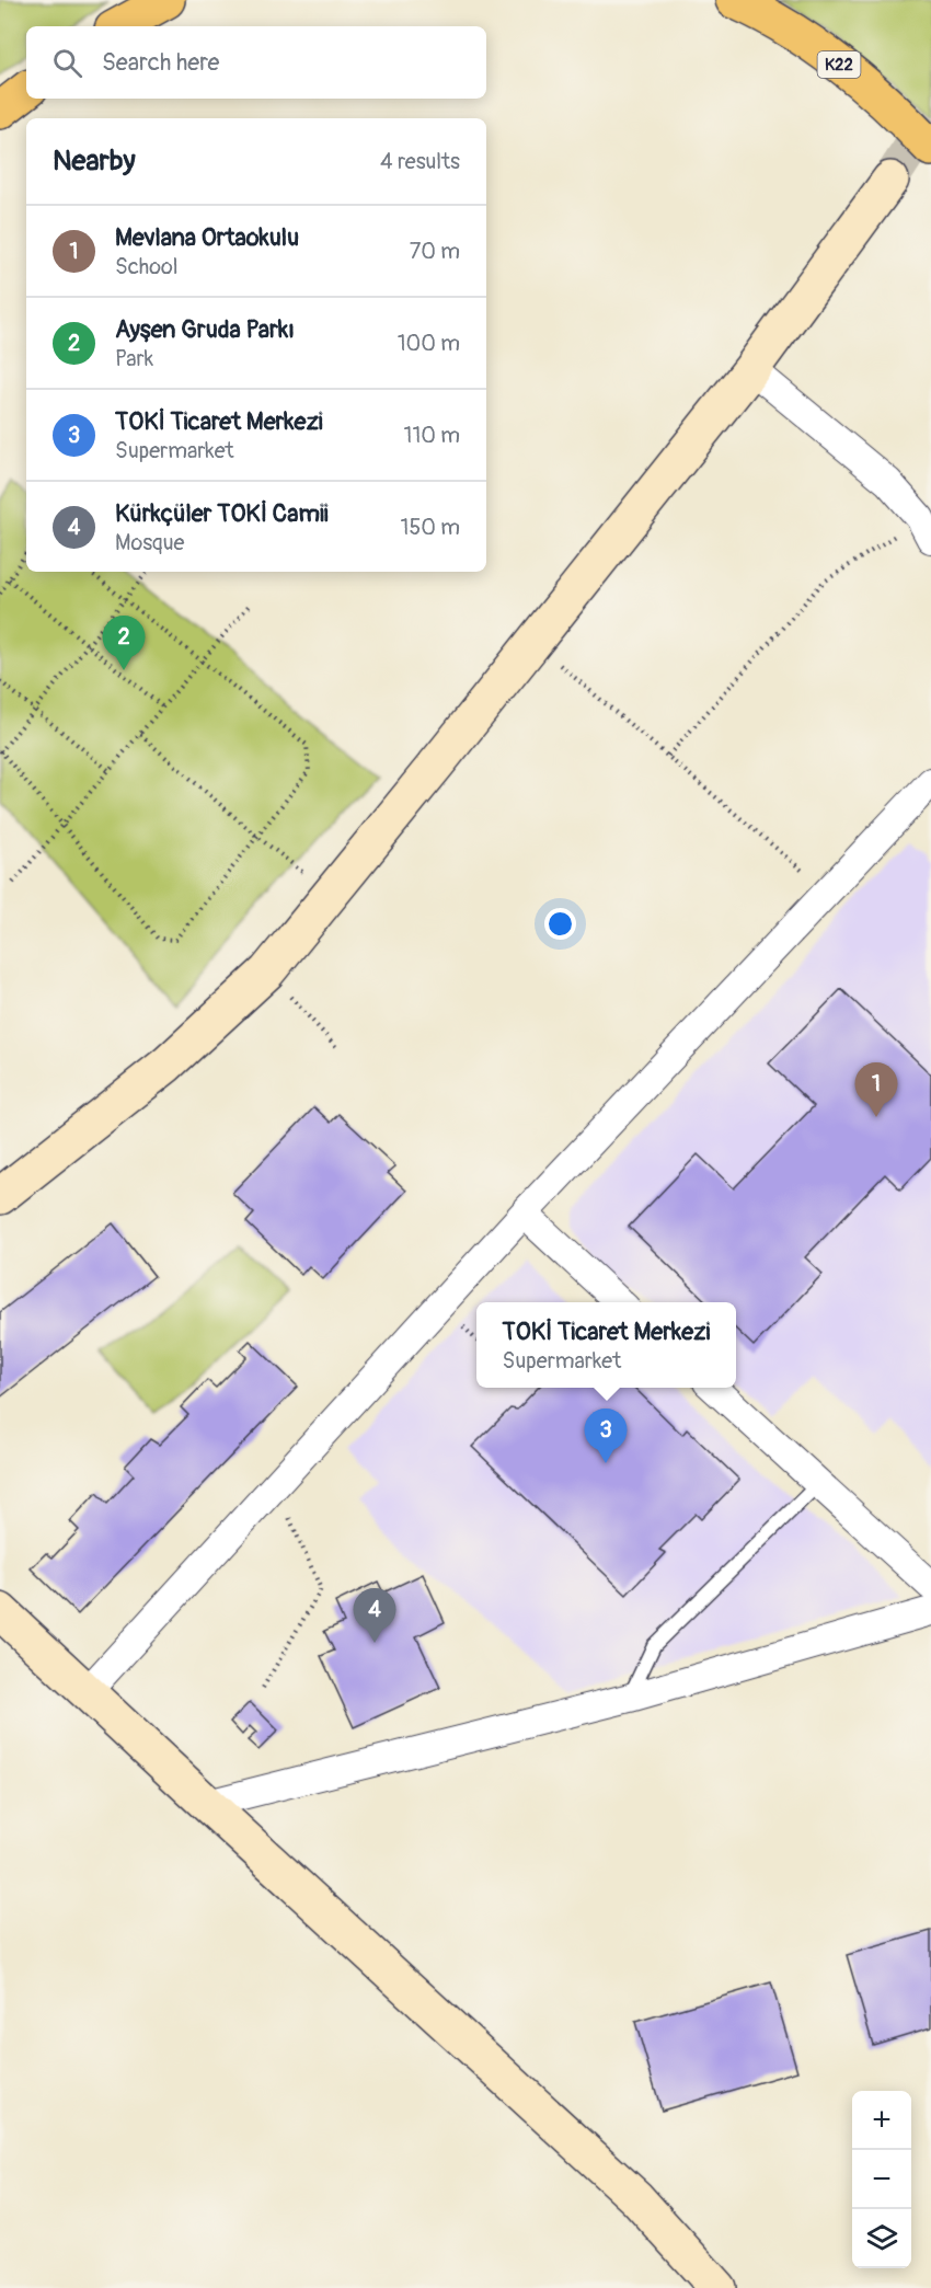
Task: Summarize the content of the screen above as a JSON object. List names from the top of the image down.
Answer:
{
  "streets": {
    "highway": ["K22"]
  },
  "page": {
    "search": "Search here",
    "heading": ["Nearby", "4 results"],
    "list": [
      {
        "mark": "1",
        "name": "Mevlana Ortaokulu",
        "note": "School",
        "value": "70 m"
      },
      {
        "mark": "2",
        "name": "Ayşen Gruda Parkı",
        "note": "Park",
        "value": "100 m"
      },
      {
        "mark": "3",
        "name": "TOKİ Ticaret Merkezi",
        "note": "Supermarket",
        "value": "110 m"
      },
      {
        "mark": "4",
        "name": "Kürkçüler TOKİ Camii",
        "note": "Mosque",
        "value": "150 m"
      }
    ],
    "pins": [
      "2",
      "1",
      "3",
      "4"
    ],
    "popup": ["TOKİ Ticaret Merkezi", "Supermarket"],
    "map_buttons": ["+", "−"]
  }
}
